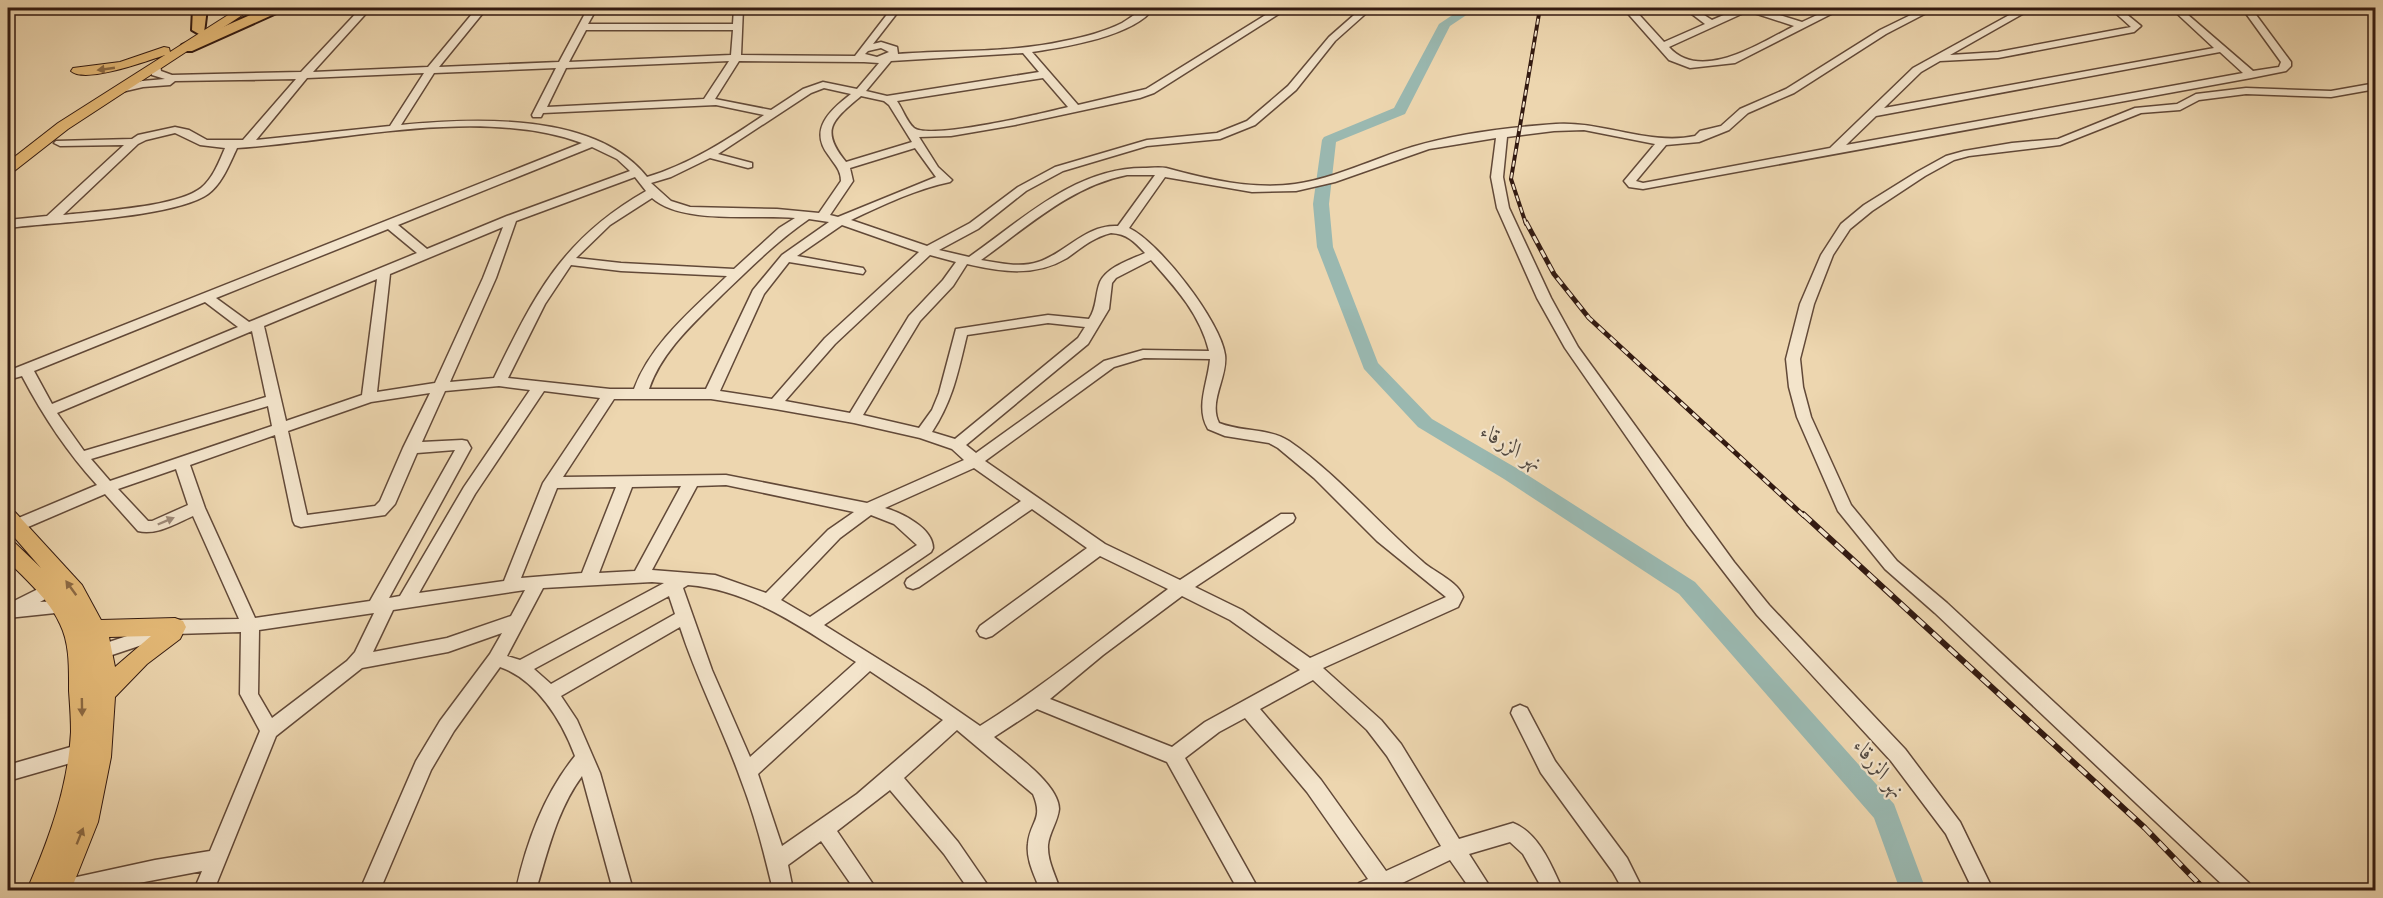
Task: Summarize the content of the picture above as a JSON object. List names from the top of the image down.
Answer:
{
  "water": ["نهر الزرقاء"]
}
